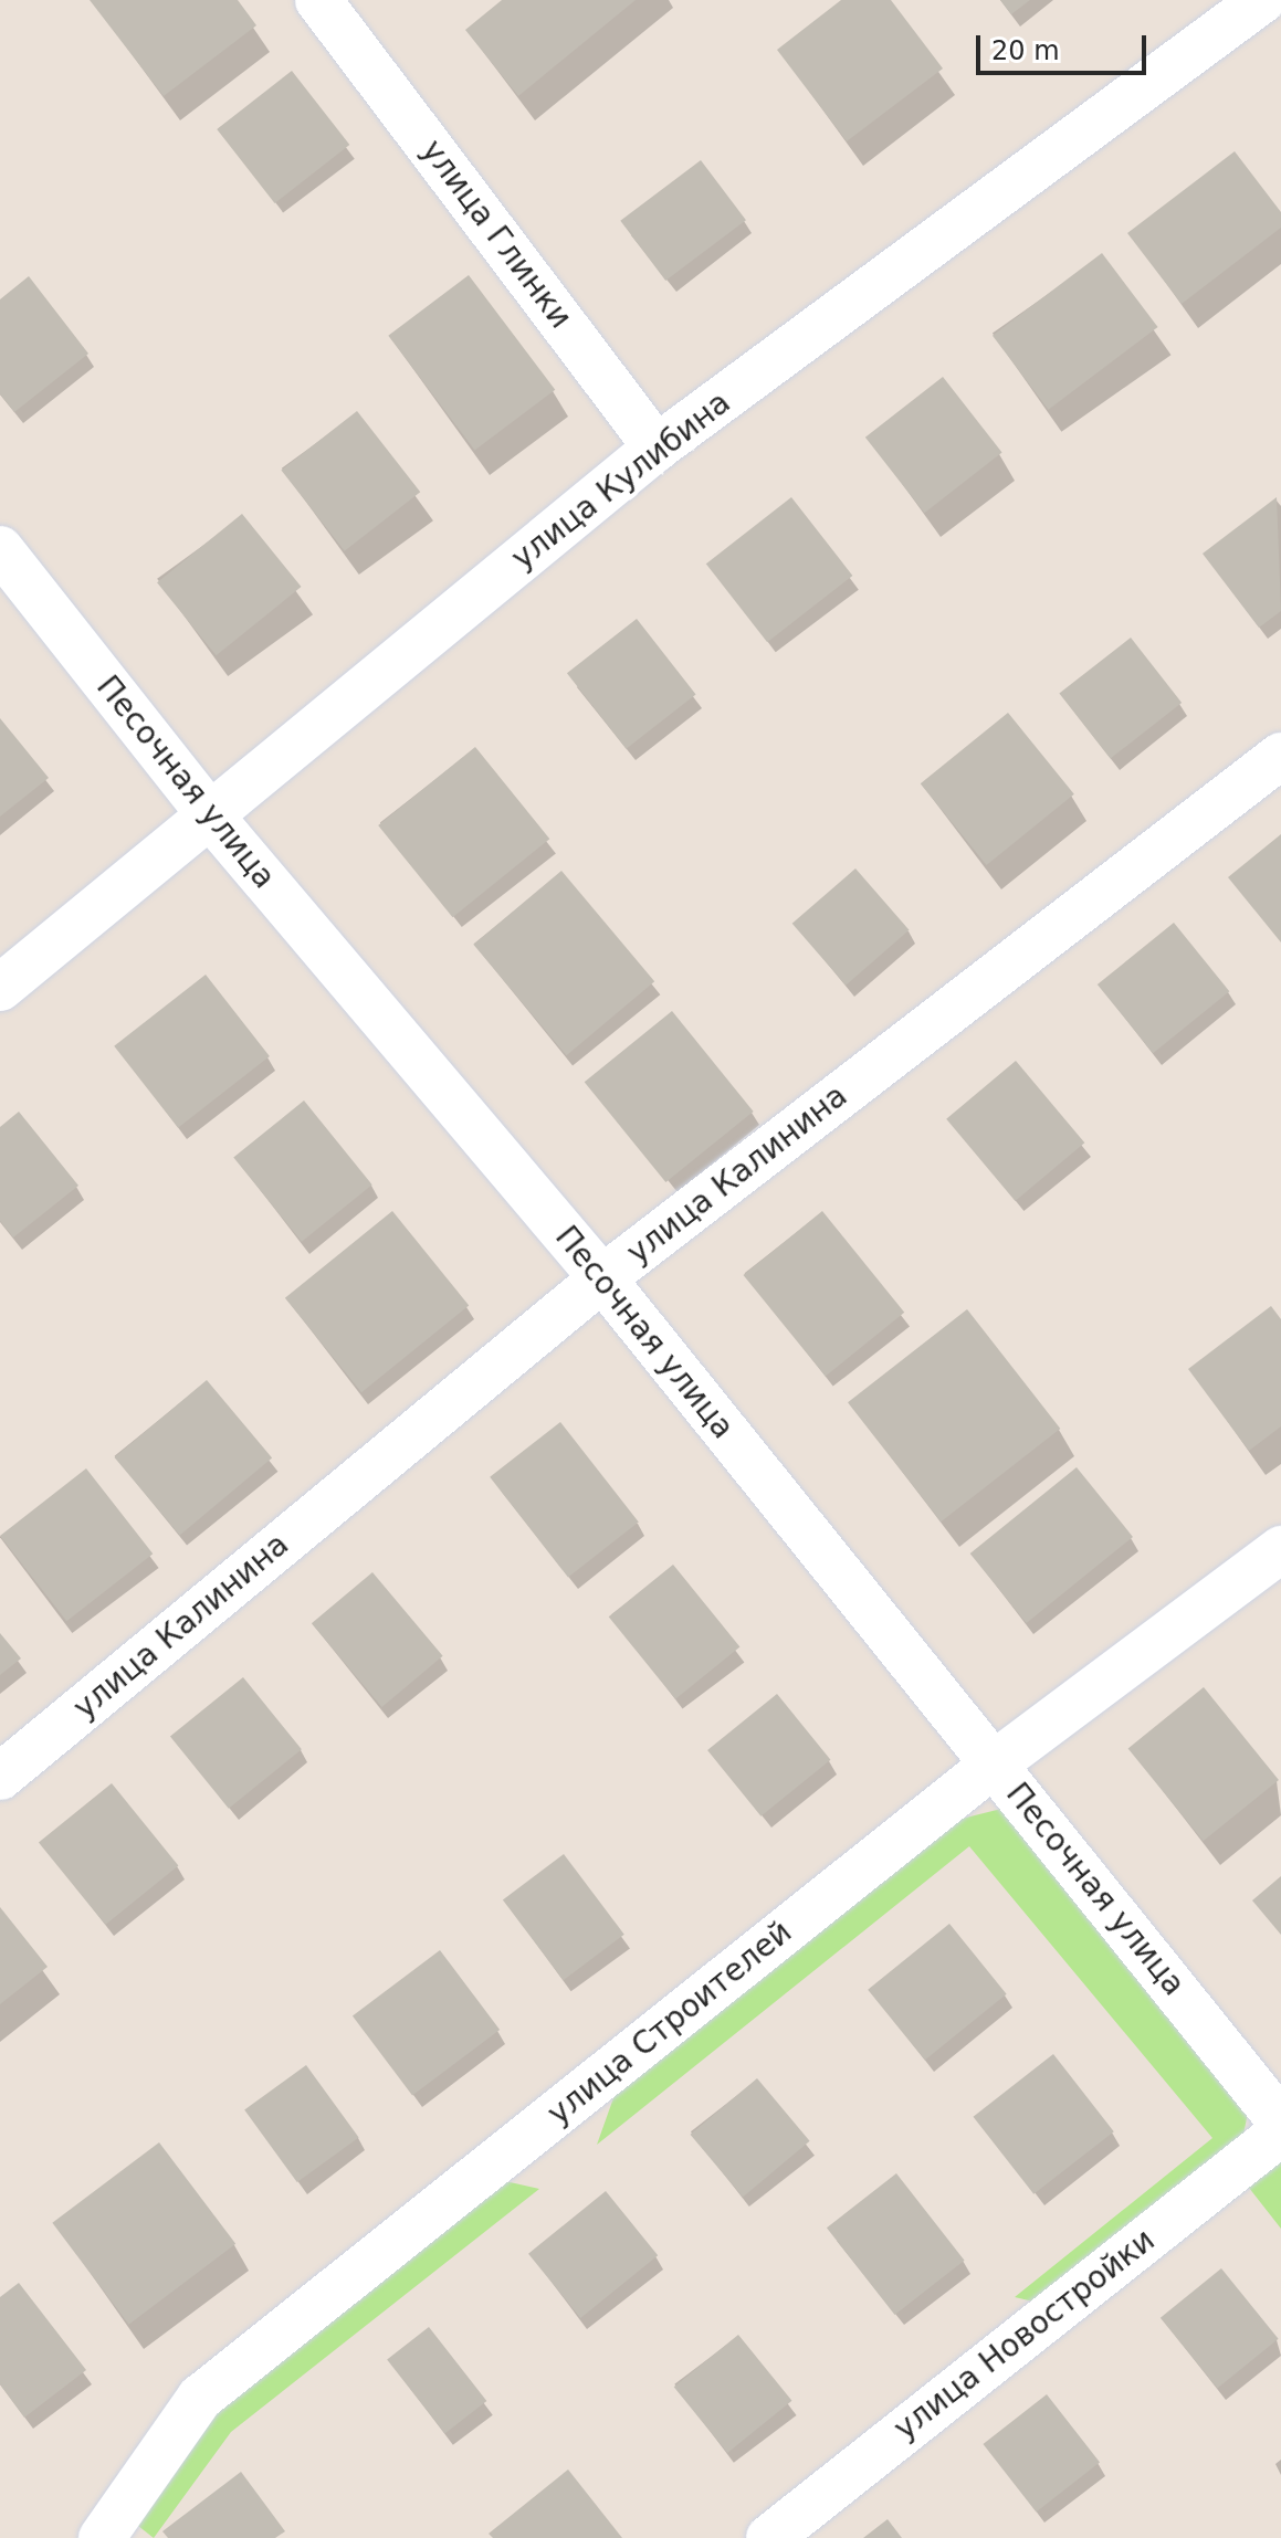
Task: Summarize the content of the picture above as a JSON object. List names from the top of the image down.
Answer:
{
  "streets": {
    "street": [
      "улица Глинки",
      "улица Кулибина",
      "Песочная улица",
      "улица Калинина",
      "улица Строителей",
      "улица Новостройки"
    ]
  },
  "crossings": [
    ["улица Глинки", "улица Кулибина"],
    ["улица Кулибина", "Песочная улица"],
    ["Песочная улица", "улица Калинина"],
    ["Песочная улица", "улица Строителей"]
  ],
  "scale_bar": "20 m"
}
